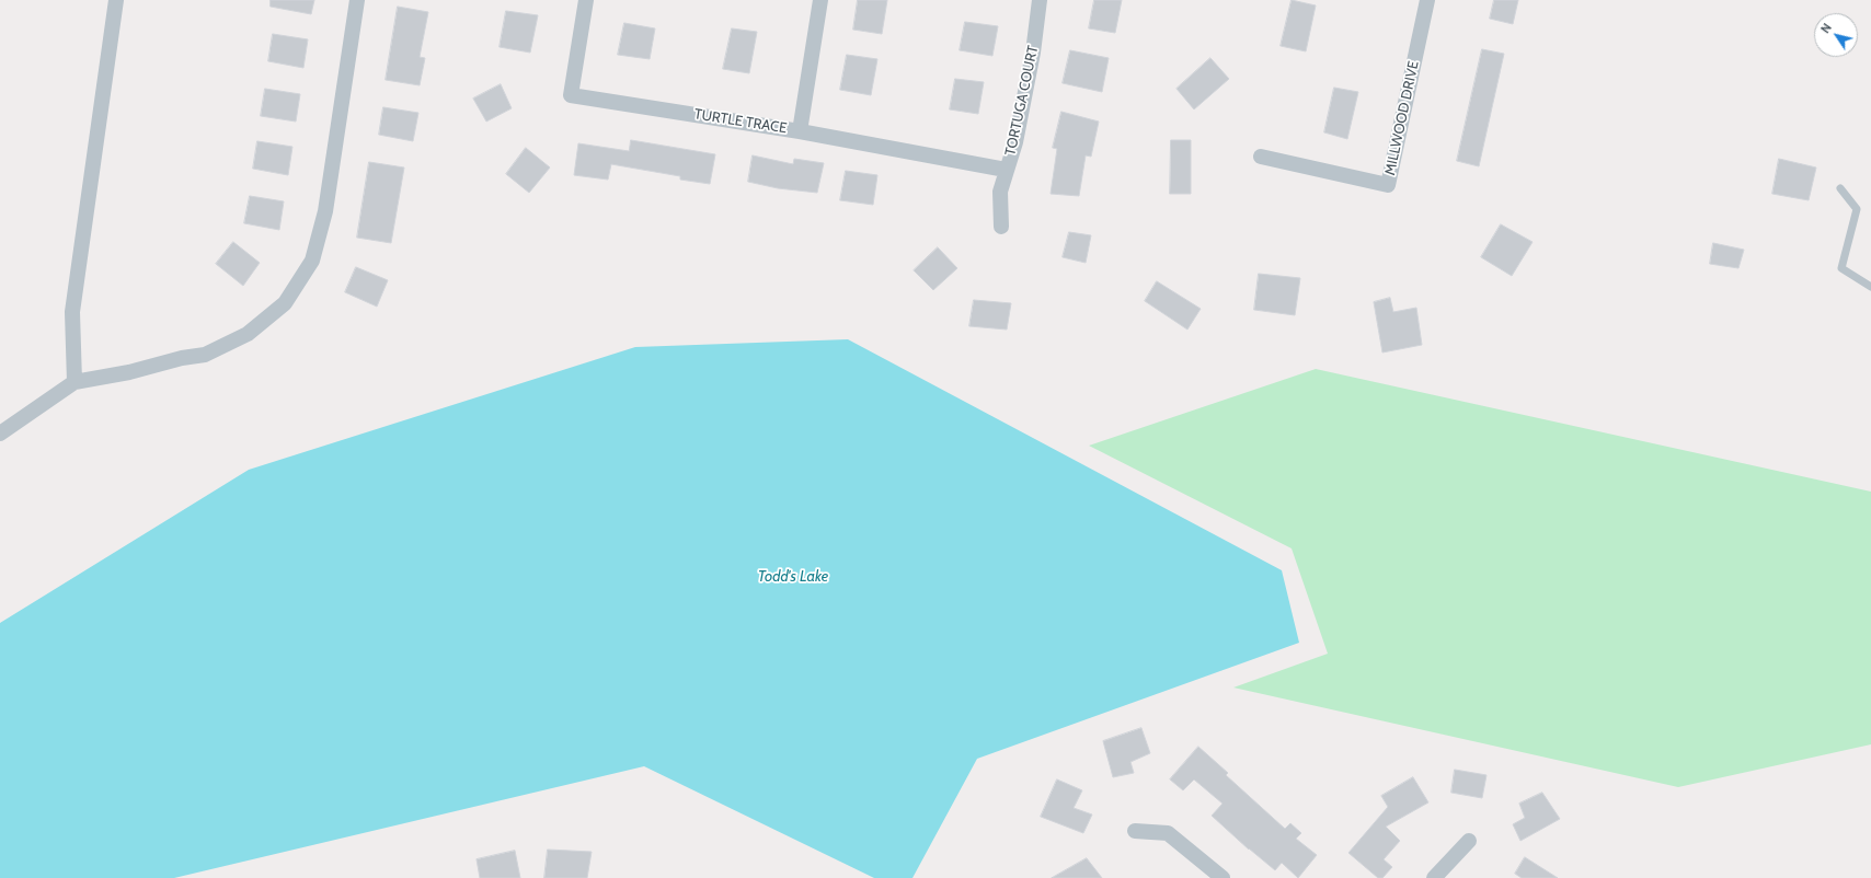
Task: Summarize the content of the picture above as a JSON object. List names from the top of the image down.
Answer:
{
  "streets": {
    "street": ["TORTUGA COURT", "MILLWOOD DRIVE", "TURTLE TRACE"]
  },
  "crossings": [
    ["TORTUGA COURT", "TURTLE TRACE"]
  ],
  "water": ["Todd's Lake"],
  "north": "top left"
}
